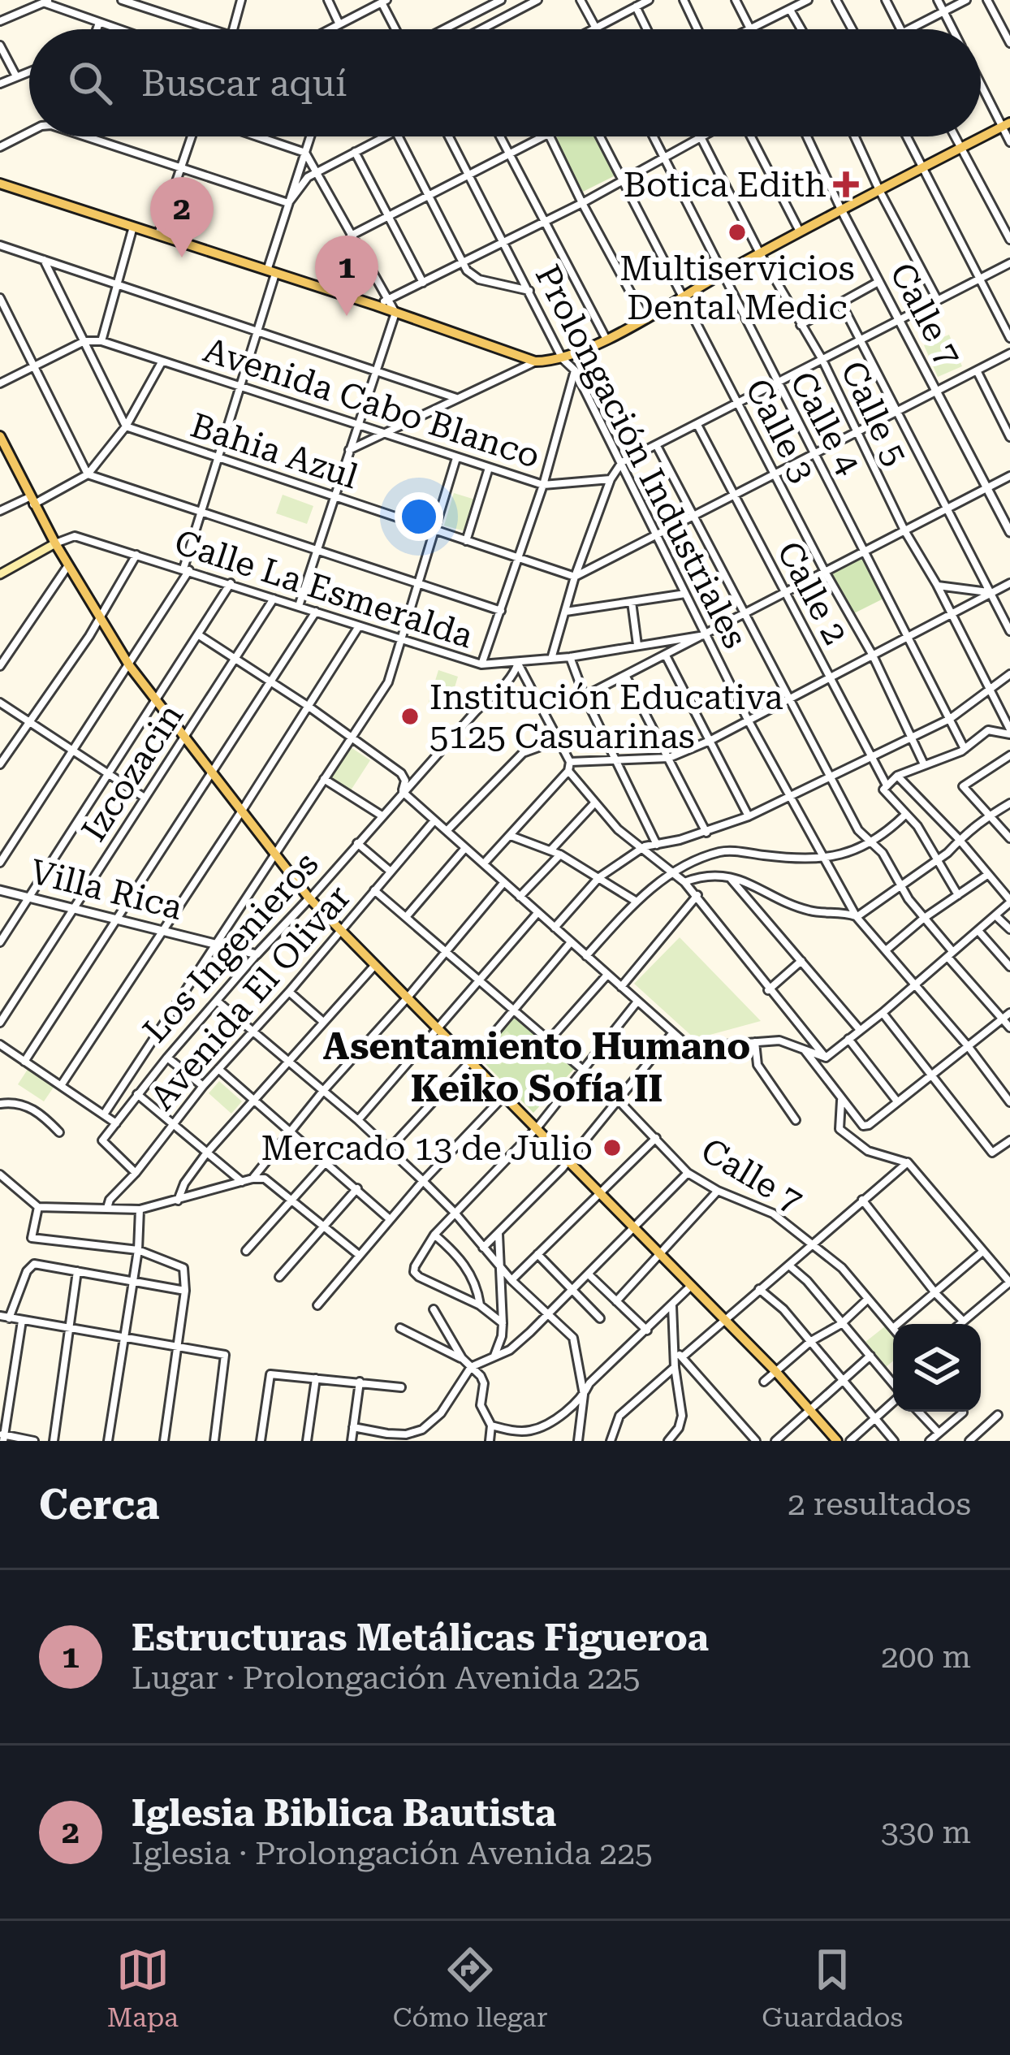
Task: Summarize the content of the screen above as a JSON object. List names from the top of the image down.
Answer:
{
  "streets": {
    "street": [
      "Calle 7",
      "Avenida Cabo Blanco",
      "Calle 5",
      "Calle 4",
      "Calle 3",
      "Bahia Azul",
      "Prolongación Industriales",
      "Calle La Esmeralda",
      "Calle 2",
      "Izcozacin",
      "Villa Rica",
      "Los Ingenieros",
      "Avenida El Olivar"
    ]
  },
  "crossings": [
    ["Calle 7", "Calle La Esmeralda"],
    ["Calle 7", "Avenida El Olivar"],
    ["Calle 5", "Calle La Esmeralda"],
    ["Calle 4", "Calle La Esmeralda"],
    ["Calle 3", "Calle La Esmeralda"],
    ["Prolongación Industriales", "Calle La Esmeralda"],
    ["Calle La Esmeralda", "Calle 2"],
    ["Calle La Esmeralda", "Izcozacin"],
    ["Calle La Esmeralda", "Los Ingenieros"],
    ["Izcozacin", "Villa Rica"],
    ["Villa Rica", "Los Ingenieros"],
    ["Los Ingenieros", "Avenida El Olivar"]
  ],
  "districts": ["Asentamiento Humano Keiko Sofía II"],
  "places": {
    "health": ["Botica Edith"],
    "other": ["Multiservicios Dental Medic", "Institución Educativa 5125 Casuarinas", "Mercado 13 de Julio"]
  },
  "page": {
    "search": "Buscar aquí",
    "pins": ["2", "1"],
    "heading": ["Cerca", "2 resultados"],
    "list": [
      {
        "mark": "1",
        "name": "Estructuras Metálicas Figueroa",
        "note": "Lugar · Prolongación Avenida 225",
        "value": "200 m"
      },
      {
        "mark": "2",
        "name": "Iglesia Biblica Bautista",
        "note": "Iglesia · Prolongación Avenida 225",
        "value": "330 m"
      }
    ],
    "nav": ["Mapa", "Cómo llegar", "Guardados"]
  }
}
